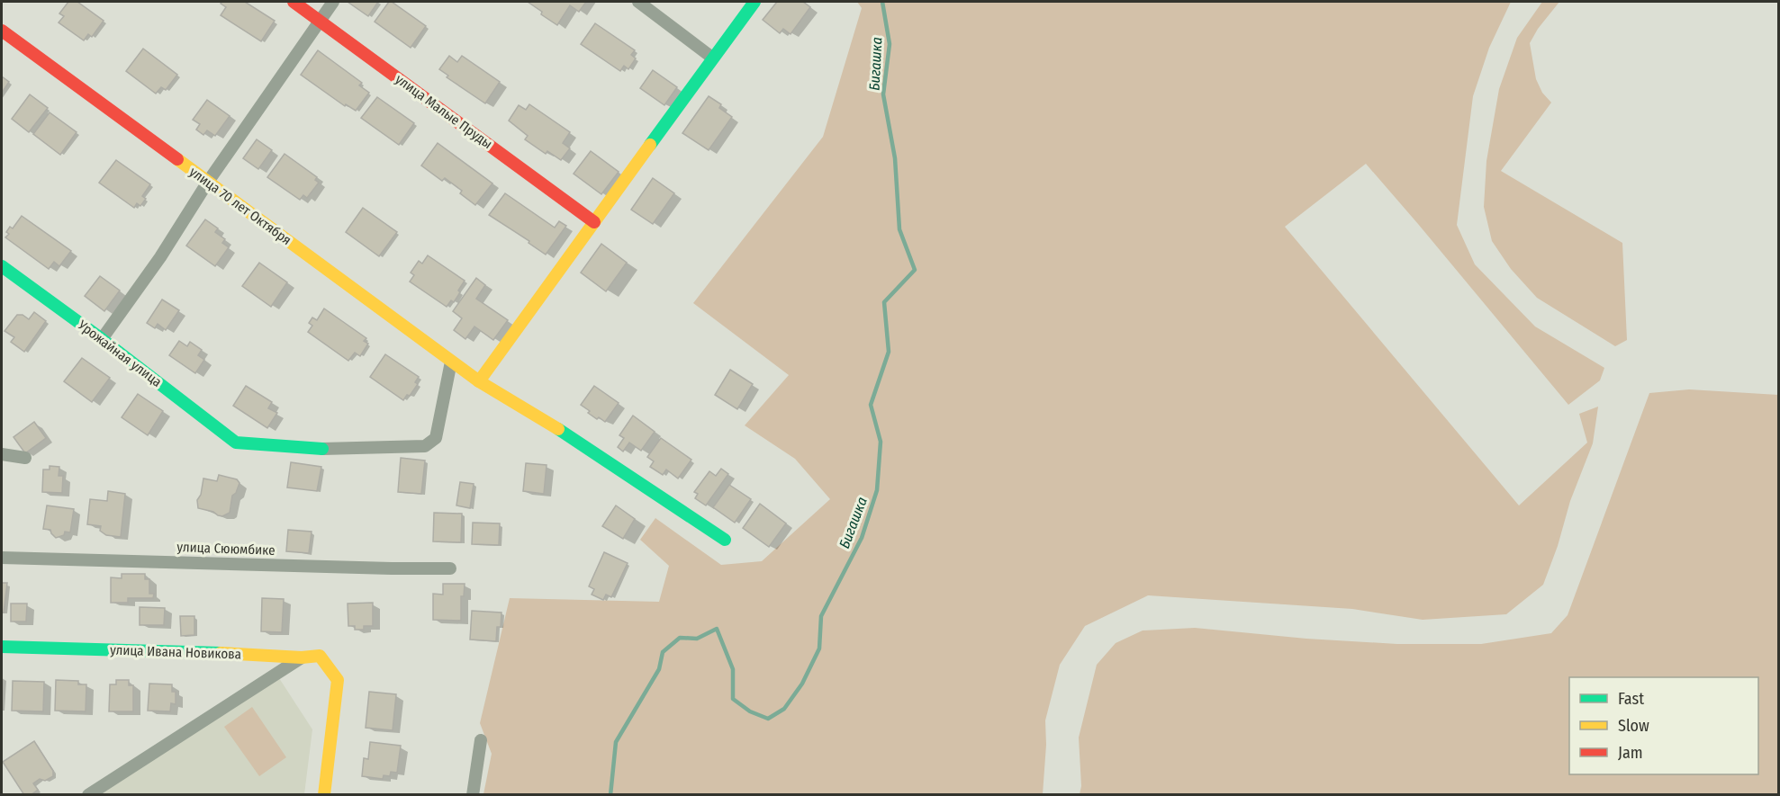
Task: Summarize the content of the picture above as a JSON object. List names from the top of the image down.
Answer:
{
  "streets": {
    "street": [
      "улица Малые Пруды",
      "улица 70 лет Октября",
      "Урожайная улица",
      "улица Сююмбике",
      "улица Ивана Новикова"
    ]
  },
  "crossings": [
    ["улица 70 лет Октября", "Урожайная улица"]
  ],
  "water": ["Бигашка"],
  "legend": ["Fast", "Slow", "Jam"]
}
